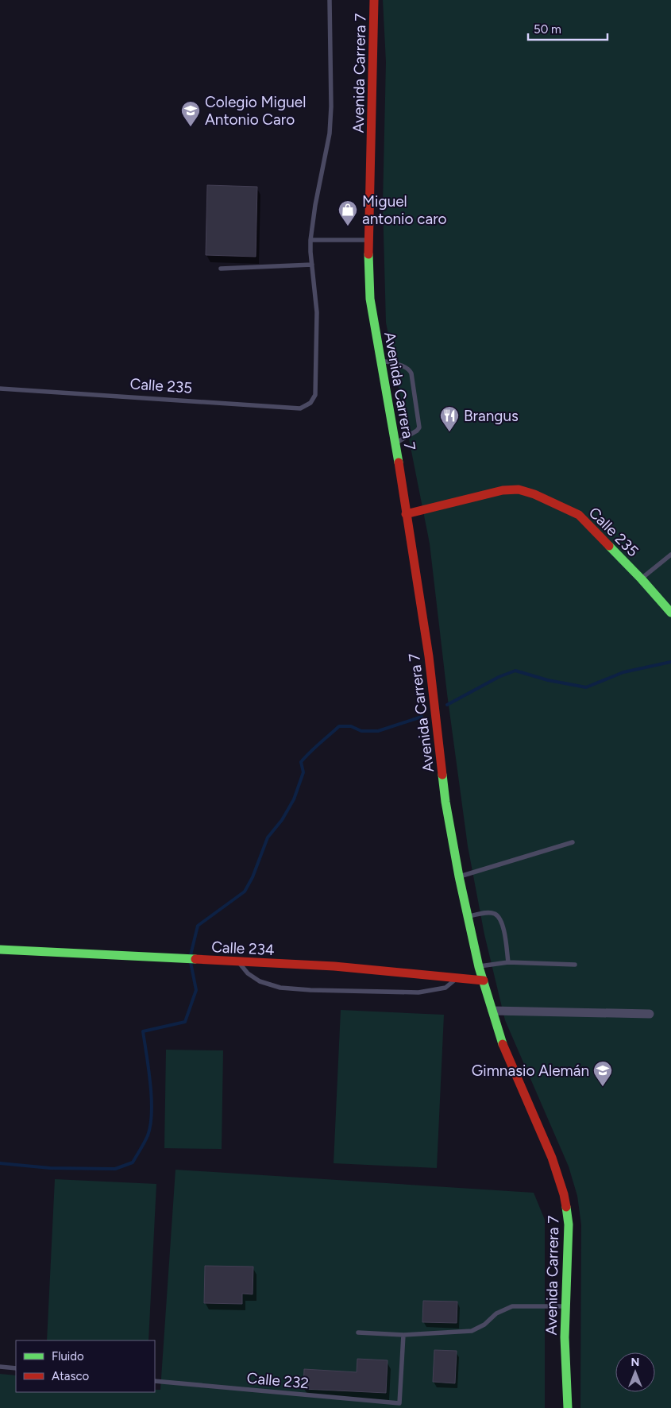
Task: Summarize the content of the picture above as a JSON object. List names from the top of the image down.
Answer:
{
  "streets": {
    "main road": ["Avenida Carrera 7", "Calle 235", "Calle 234"],
    "lane": ["Calle 232"]
  },
  "crossings": [
    ["Avenida Carrera 7", "Calle 235"],
    ["Avenida Carrera 7", "Calle 234"]
  ],
  "places": {
    "school or university": ["Colegio Miguel Antonio Caro", "Gimnasio Alemán"],
    "shop": ["Miguel antonio caro"],
    "restaurant": ["Brangus"]
  },
  "legend": ["Fluido", "Atasco"],
  "scale_bar": "50 m",
  "north": "top"
}
